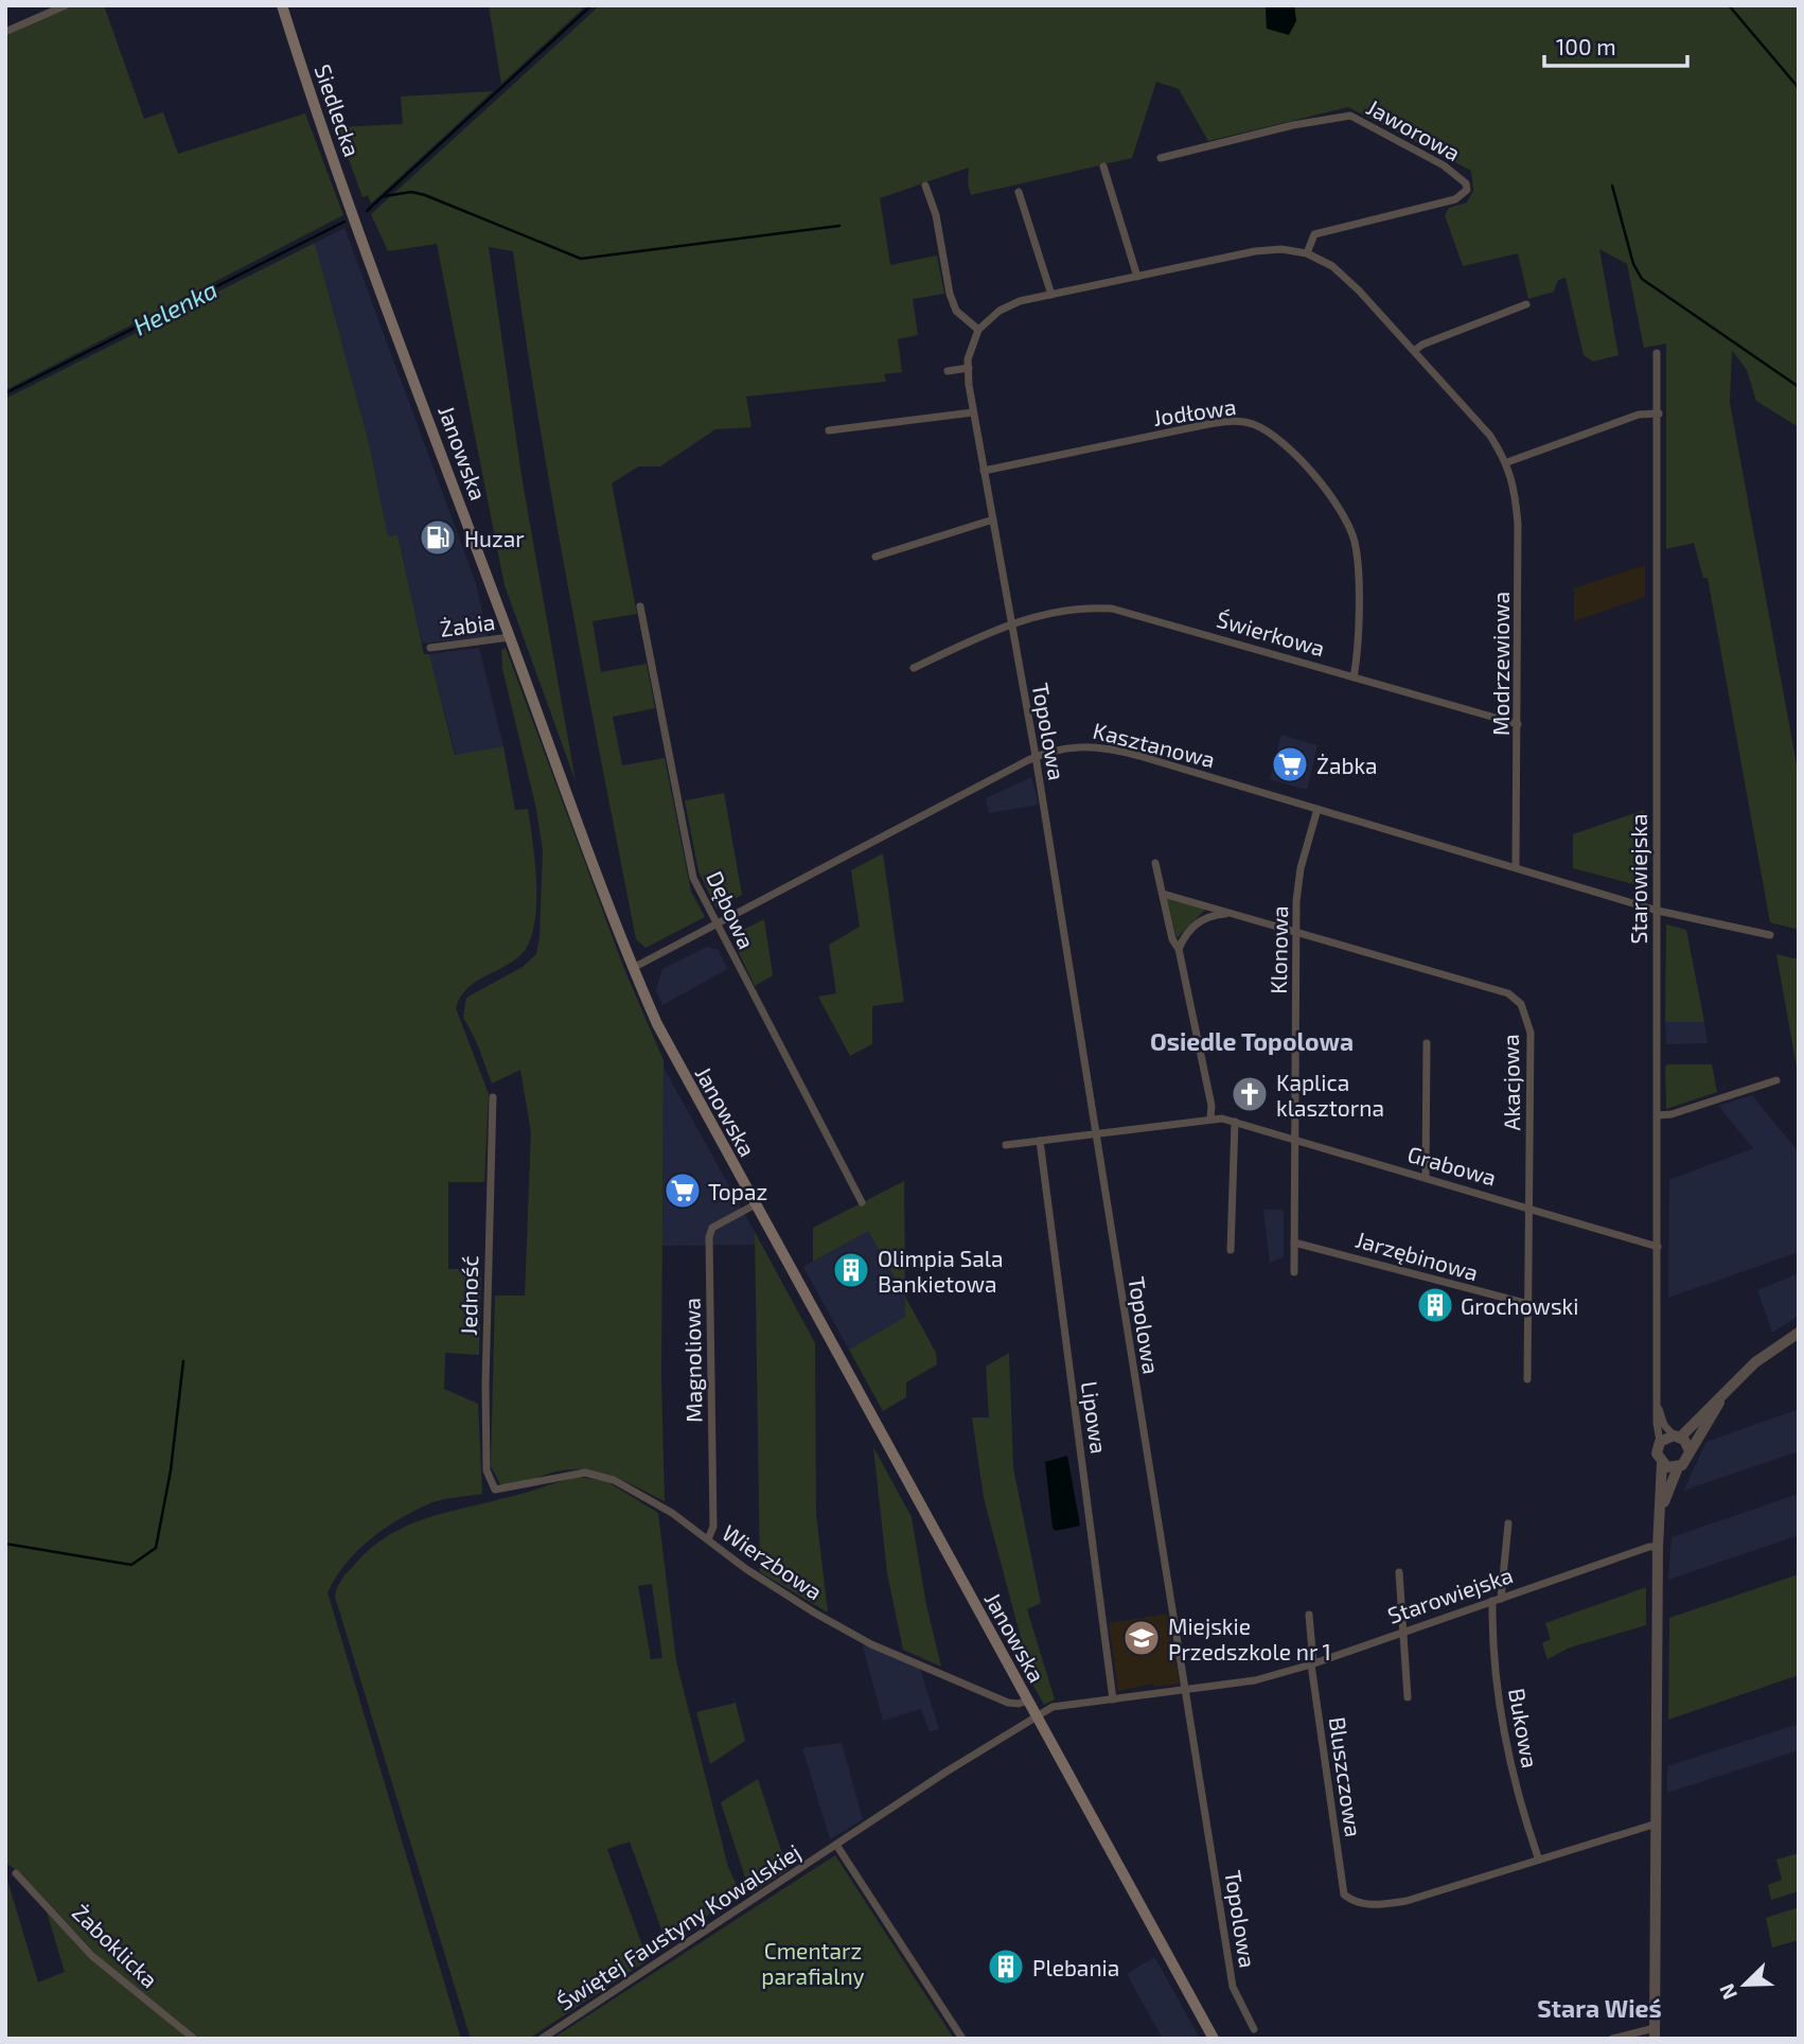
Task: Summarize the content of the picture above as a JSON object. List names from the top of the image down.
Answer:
{
  "streets": {
    "main road": ["Siedlecka", "Janowska"],
    "street": [
      "Jaworowa",
      "Jodłowa",
      "Żabia",
      "Świerkowa",
      "Modrzewiowa",
      "Topolowa",
      "Kasztanowa",
      "Starowiejska",
      "Dębowa",
      "Klonowa",
      "Akacjowa",
      "Grabowa",
      "Jarzębinowa",
      "Jedność",
      "Magnoliowa",
      "Lipowa",
      "Wierzbowa",
      "Bukowa",
      "Bluszczowa",
      "Świętej Faustyny Kowalskiej",
      "Żaboklicka"
    ]
  },
  "crossings": [
    ["Siedlecka", "Janowska"],
    ["Jaworowa", "Modrzewiowa"],
    ["Jodłowa", "Świerkowa"],
    ["Jodłowa", "Topolowa"],
    ["Janowska", "Żabia"],
    ["Janowska", "Kasztanowa"],
    ["Janowska", "Magnoliowa"],
    ["Janowska", "Wierzbowa"],
    ["Janowska", "Świętej Faustyny Kowalskiej"],
    ["Świerkowa", "Modrzewiowa"],
    ["Świerkowa", "Topolowa"],
    ["Modrzewiowa", "Topolowa"],
    ["Modrzewiowa", "Kasztanowa"],
    ["Topolowa", "Kasztanowa"],
    ["Topolowa", "Starowiejska"],
    ["Topolowa", "Grabowa"],
    ["Kasztanowa", "Starowiejska"],
    ["Kasztanowa", "Dębowa"],
    ["Kasztanowa", "Klonowa"],
    ["Starowiejska", "Grabowa"],
    ["Starowiejska", "Lipowa"],
    ["Starowiejska", "Bukowa"],
    ["Starowiejska", "Bluszczowa"],
    ["Starowiejska", "Świętej Faustyny Kowalskiej"],
    ["Klonowa", "Akacjowa"],
    ["Klonowa", "Grabowa"],
    ["Klonowa", "Jarzębinowa"],
    ["Akacjowa", "Grabowa"],
    ["Akacjowa", "Jarzębinowa"],
    ["Grabowa", "Lipowa"],
    ["Jedność", "Wierzbowa"],
    ["Magnoliowa", "Wierzbowa"],
    ["Lipowa", "Świętej Faustyny Kowalskiej"],
    ["Bukowa", "Bluszczowa"]
  ],
  "districts": ["Osiedle Topolowa", "Stara Wieś"],
  "water": ["Helenka"],
  "parks": ["Cmentarz parafialny"],
  "places": {
    "fuel station": ["Huzar"],
    "supermarket": ["Żabka", "Topaz"],
    "church": ["Kaplica klasztorna"],
    "building": ["Olimpia Sala Bankietowa", "Grochowski", "Plebania"],
    "school or university": ["Miejskie Przedszkole nr 1"]
  },
  "scale_bar": "100 m",
  "north": "bottom left"
}
